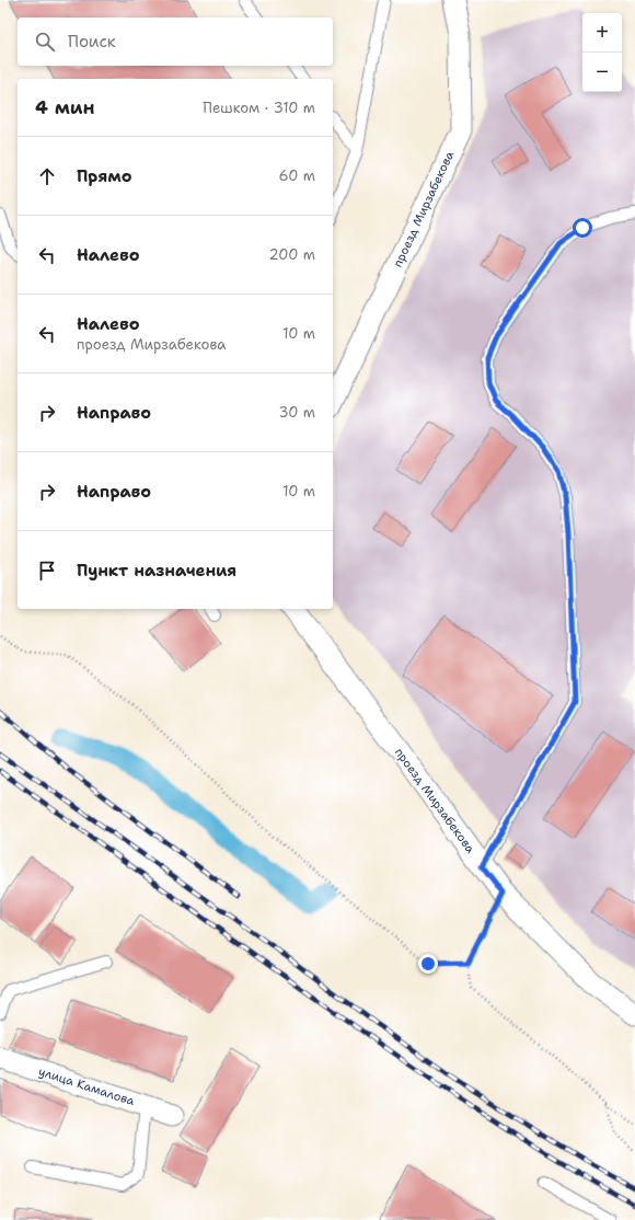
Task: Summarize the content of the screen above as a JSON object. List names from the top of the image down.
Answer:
{
  "streets": {
    "street": ["проезд Мирзабекова", "улица Камалова"]
  },
  "page": {
    "map_buttons": ["+", "−"],
    "search": "Поиск",
    "heading": ["4 мин", "Пешком · 310 m"],
    "list": [
      ["Прямо", "60 m"],
      ["Налево", "200 m"],
      ["Налево", "проезд Мирзабекова", "10 m"],
      ["Направо", "30 m"],
      ["Направо", "10 m"],
      "Пункт назначения"
    ]
  }
}
